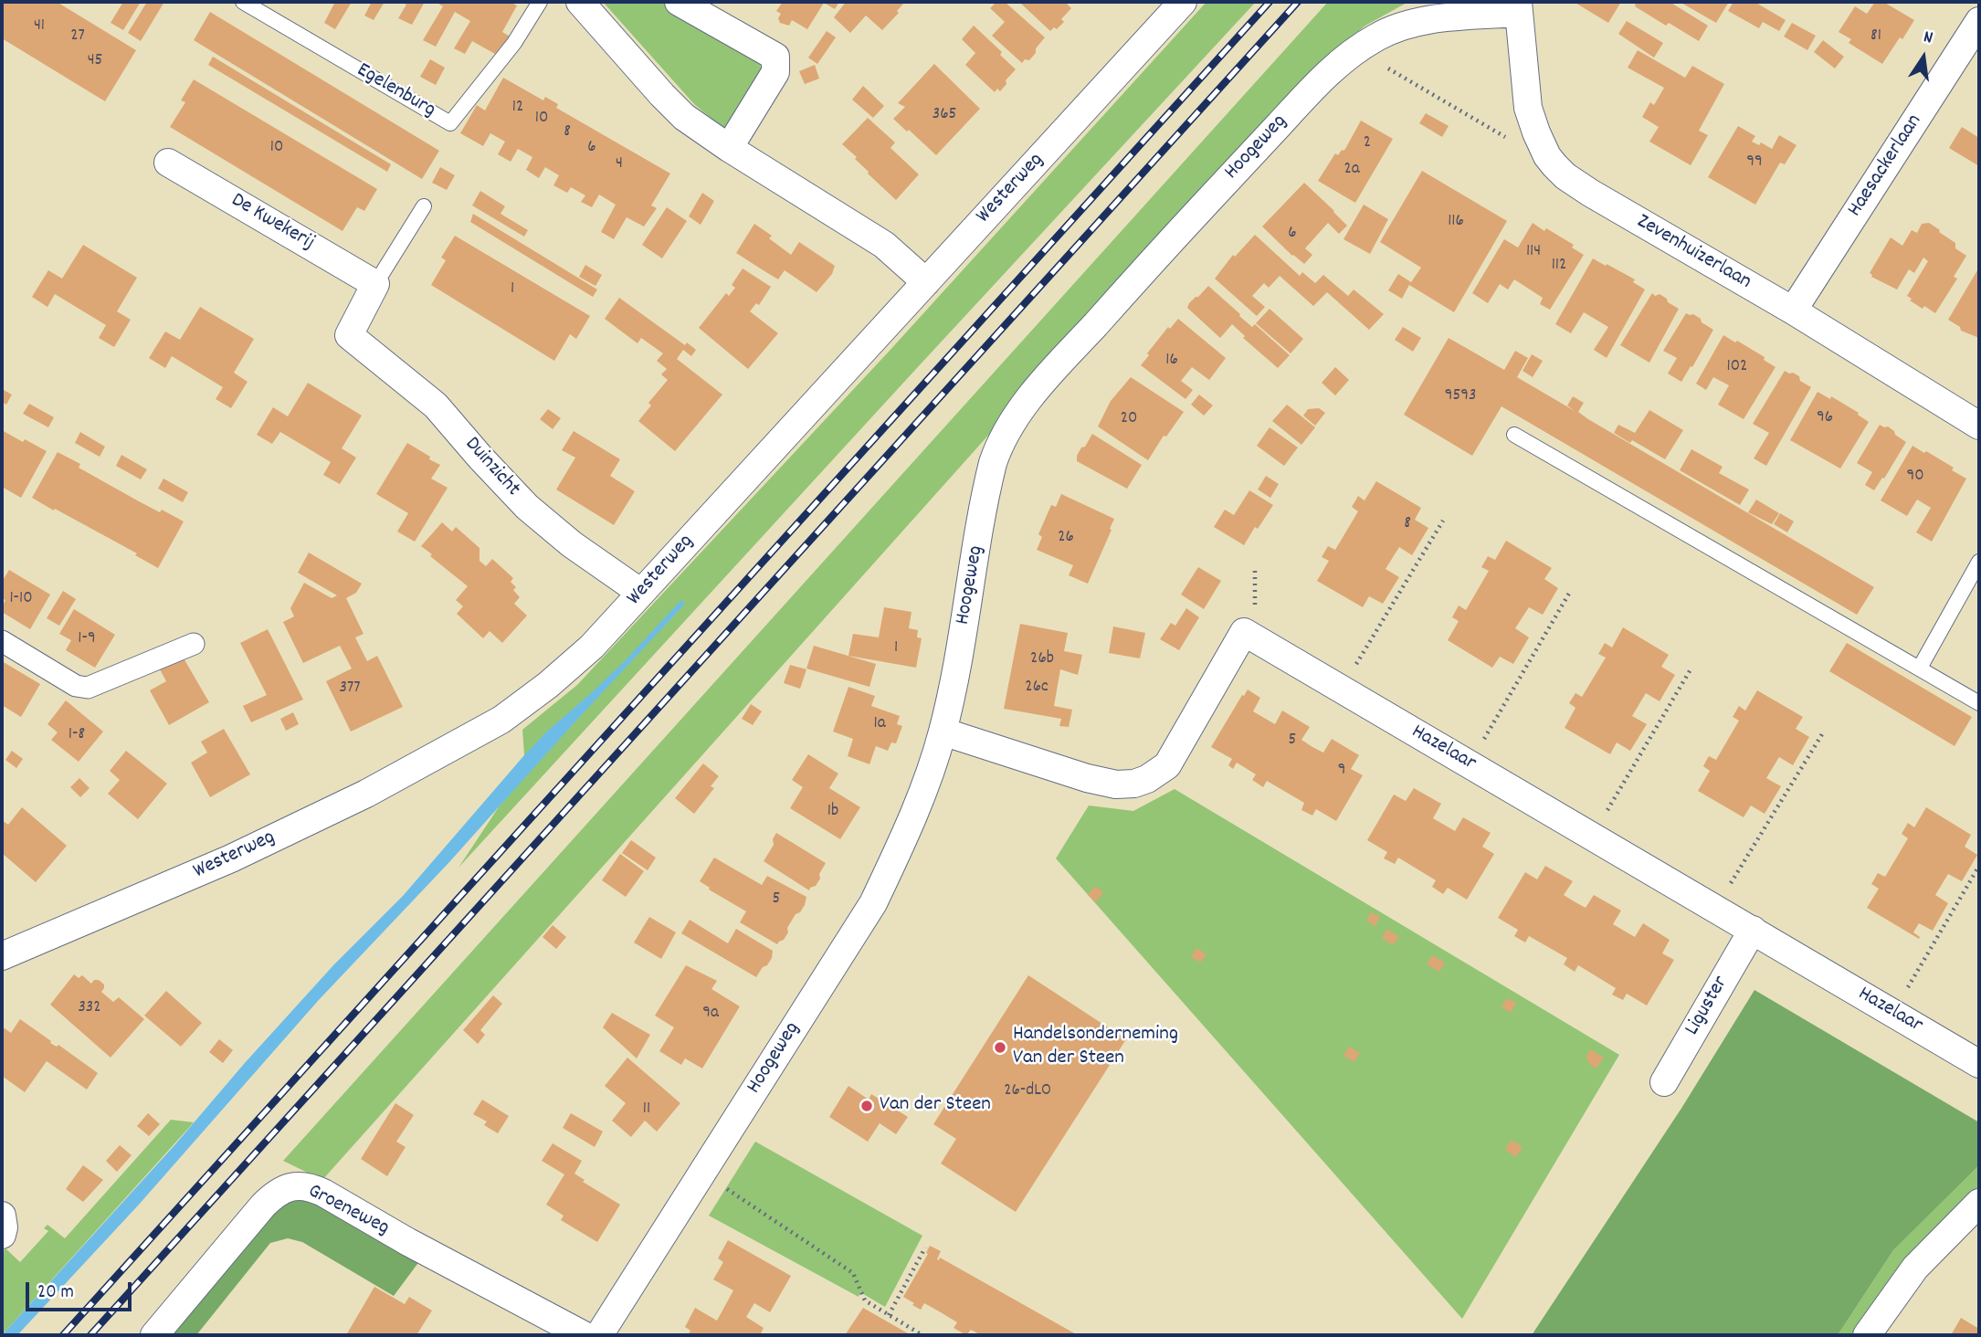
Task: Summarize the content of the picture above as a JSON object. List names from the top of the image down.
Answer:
{
  "streets": {
    "street": [
      "Hoogeweg",
      "Haesackerlaan",
      "Westerweg",
      "De Kwekerij",
      "Zevenhuizerlaan",
      "Duinzicht",
      "Hazelaar",
      "Liguster",
      "Groeneweg"
    ],
    "lane": ["Egelenburg"]
  },
  "crossings": [
    ["Hoogeweg", "Zevenhuizerlaan"],
    ["Hoogeweg", "Hazelaar"],
    ["Haesackerlaan", "Zevenhuizerlaan"],
    ["Westerweg", "Duinzicht"],
    ["De Kwekerij", "Duinzicht"],
    ["Hazelaar", "Liguster"]
  ],
  "places": ["Handelsonderneming Van der Steen", "Van der Steen"],
  "house_numbers": [
    "41",
    "27",
    "81",
    "45",
    "12",
    "365",
    "10",
    "8",
    "2",
    "10",
    "6",
    "99",
    "4",
    "2a",
    "116",
    "6",
    "114",
    "112",
    "1",
    "16",
    "102",
    "9593",
    "96",
    "20",
    "90",
    "8",
    "26",
    "1-10",
    "1-9",
    "1",
    "26b",
    "26c",
    "377",
    "1a",
    "1-8",
    "5",
    "9",
    "1b",
    "5",
    "332",
    "9a",
    "26-dLO",
    "11"
  ],
  "scale_bar": "20 m",
  "north": "top"
}
